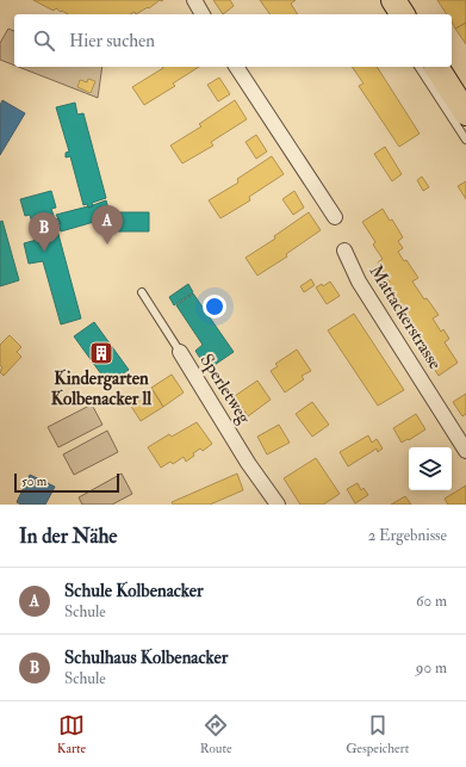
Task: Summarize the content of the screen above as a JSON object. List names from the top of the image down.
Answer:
{
  "streets": {
    "street": ["Mattackerstrasse", "Sperletweg"]
  },
  "places": {
    "building": ["Kindergarten Kolbenacker ll"]
  },
  "scale_bar": "50 m",
  "page": {
    "search": "Hier suchen",
    "pins": ["A", "B"],
    "scale": "50 m",
    "heading": ["In der Nähe", "2 Ergebnisse"],
    "list": [
      {
        "mark": "A",
        "name": "Schule Kolbenacker",
        "note": "Schule",
        "value": "60 m"
      },
      {
        "mark": "B",
        "name": "Schulhaus Kolbenacker",
        "note": "Schule",
        "value": "90 m"
      }
    ],
    "nav": ["Karte", "Route", "Gespeichert"]
  }
}
